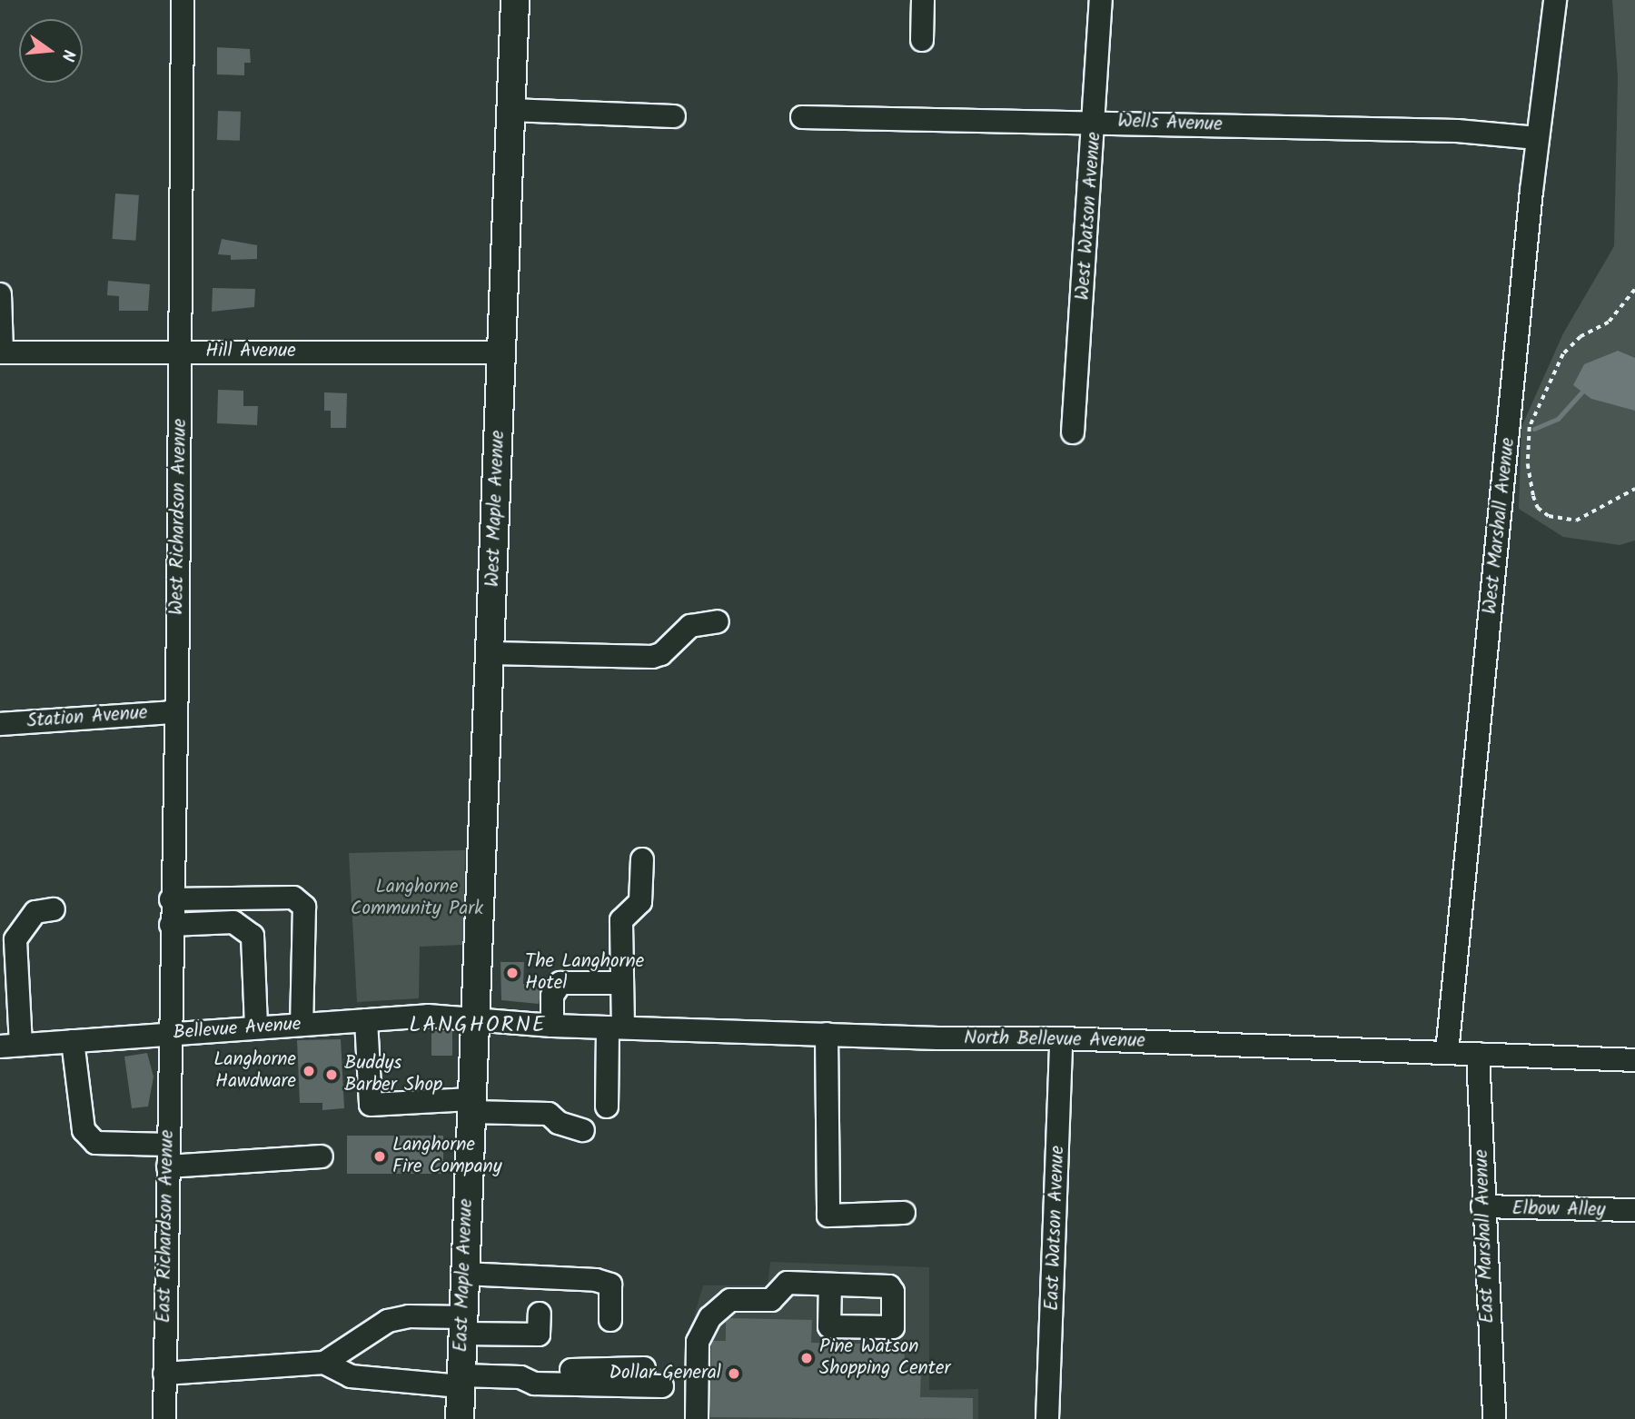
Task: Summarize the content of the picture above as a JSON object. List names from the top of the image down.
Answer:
{
  "streets": {
    "main road": ["West Maple Avenue", "East Maple Avenue"],
    "street": [
      "Wells Avenue",
      "West Watson Avenue",
      "Hill Avenue",
      "West Richardson Avenue",
      "West Marshall Avenue",
      "Station Avenue",
      "Bellevue Avenue",
      "North Bellevue Avenue",
      "Elbow Alley",
      "East Richardson Avenue",
      "East Watson Avenue",
      "East Marshall Avenue"
    ]
  },
  "crossings": [
    ["Wells Avenue", "West Watson Avenue"],
    ["Wells Avenue", "West Marshall Avenue"],
    ["Hill Avenue", "West Maple Avenue"],
    ["Hill Avenue", "West Richardson Avenue"],
    ["West Maple Avenue", "Bellevue Avenue"],
    ["West Maple Avenue", "North Bellevue Avenue"],
    ["West Maple Avenue", "East Maple Avenue"],
    ["West Richardson Avenue", "Station Avenue"],
    ["West Richardson Avenue", "Bellevue Avenue"],
    ["West Richardson Avenue", "East Richardson Avenue"],
    ["West Marshall Avenue", "North Bellevue Avenue"],
    ["Bellevue Avenue", "North Bellevue Avenue"],
    ["Bellevue Avenue", "East Richardson Avenue"],
    ["Bellevue Avenue", "East Maple Avenue"],
    ["North Bellevue Avenue", "East Watson Avenue"],
    ["North Bellevue Avenue", "East Marshall Avenue"],
    ["North Bellevue Avenue", "East Maple Avenue"],
    ["Elbow Alley", "East Marshall Avenue"]
  ],
  "districts": ["LANGHORNE"],
  "parks": ["Langhorne Community Park"],
  "places": [
    "The Langhorne Hotel",
    "Langhorne Hawdware",
    "Buddys Barber Shop",
    "Langhorne Fire Company",
    "Pine Watson Shopping Center",
    "Dollar General"
  ],
  "north": "right"
}
